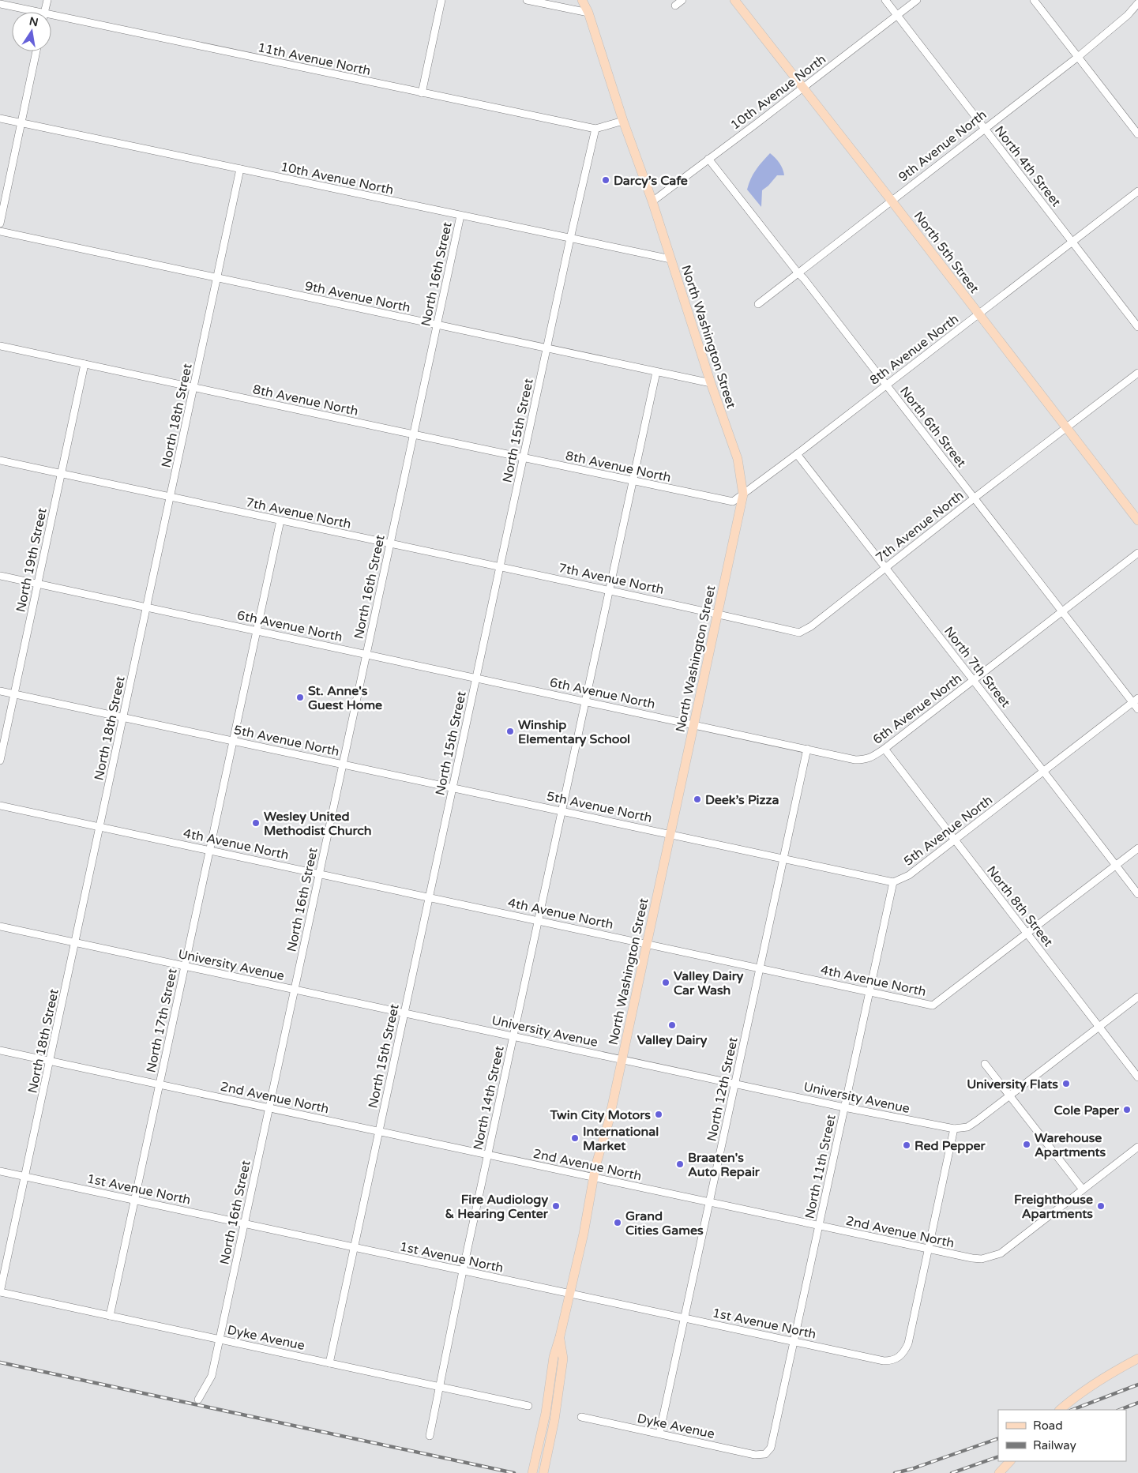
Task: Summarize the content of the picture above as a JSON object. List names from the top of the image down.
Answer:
{
  "streets": {
    "main road": ["North 5th Street", "North Washington Street"],
    "street": [
      "11th Avenue North",
      "10th Avenue North",
      "9th Avenue North",
      "North 4th Street",
      "North 16th Street",
      "8th Avenue North",
      "North 18th Street",
      "North 6th Street",
      "North 15th Street",
      "7th Avenue North",
      "North 19th Street",
      "6th Avenue North",
      "North 7th Street",
      "5th Avenue North",
      "4th Avenue North",
      "North 8th Street",
      "University Avenue",
      "North 17th Street",
      "North 12th Street",
      "2nd Avenue North",
      "North 14th Street",
      "North 11th Street",
      "1st Avenue North",
      "Dyke Avenue"
    ]
  },
  "crossings": [
    ["11th Avenue North", "North Washington Street"],
    ["11th Avenue North", "North 15th Street"],
    ["10th Avenue North", "North 4th Street"],
    ["10th Avenue North", "North 5th Street"],
    ["10th Avenue North", "North 16th Street"],
    ["10th Avenue North", "North Washington Street"],
    ["10th Avenue North", "North 18th Street"],
    ["10th Avenue North", "North 6th Street"],
    ["10th Avenue North", "North 15th Street"],
    ["9th Avenue North", "North 4th Street"],
    ["9th Avenue North", "North 5th Street"],
    ["9th Avenue North", "North 16th Street"],
    ["9th Avenue North", "North Washington Street"],
    ["9th Avenue North", "North 18th Street"],
    ["9th Avenue North", "North 6th Street"],
    ["9th Avenue North", "North 15th Street"],
    ["9th Avenue North", "North 14th Street"],
    ["North 4th Street", "8th Avenue North"],
    ["North 5th Street", "8th Avenue North"],
    ["North 5th Street", "7th Avenue North"],
    ["North 16th Street", "8th Avenue North"],
    ["North 16th Street", "7th Avenue North"],
    ["North 16th Street", "6th Avenue North"],
    ["North 16th Street", "5th Avenue North"],
    ["North 16th Street", "4th Avenue North"],
    ["North 16th Street", "University Avenue"],
    ["North 16th Street", "2nd Avenue North"],
    ["North 16th Street", "1st Avenue North"],
    ["North 16th Street", "Dyke Avenue"],
    ["North Washington Street", "8th Avenue North"],
    ["North Washington Street", "7th Avenue North"],
    ["North Washington Street", "6th Avenue North"],
    ["North Washington Street", "5th Avenue North"],
    ["North Washington Street", "4th Avenue North"],
    ["North Washington Street", "University Avenue"],
    ["North Washington Street", "2nd Avenue North"],
    ["North Washington Street", "1st Avenue North"],
    ["8th Avenue North", "North 18th Street"],
    ["8th Avenue North", "North 6th Street"],
    ["8th Avenue North", "North 15th Street"],
    ["8th Avenue North", "North 19th Street"],
    ["8th Avenue North", "North 7th Street"],
    ["8th Avenue North", "North 14th Street"],
    ["North 18th Street", "7th Avenue North"],
    ["North 18th Street", "6th Avenue North"],
    ["North 18th Street", "5th Avenue North"],
    ["North 18th Street", "4th Avenue North"],
    ["North 18th Street", "University Avenue"],
    ["North 18th Street", "2nd Avenue North"],
    ["North 18th Street", "1st Avenue North"],
    ["North 18th Street", "Dyke Avenue"],
    ["North 6th Street", "7th Avenue North"],
    ["North 6th Street", "6th Avenue North"],
    ["North 6th Street", "5th Avenue North"],
    ["North 15th Street", "7th Avenue North"],
    ["North 15th Street", "6th Avenue North"],
    ["North 15th Street", "5th Avenue North"],
    ["North 15th Street", "4th Avenue North"],
    ["North 15th Street", "University Avenue"],
    ["North 15th Street", "2nd Avenue North"],
    ["North 15th Street", "1st Avenue North"],
    ["North 15th Street", "Dyke Avenue"],
    ["7th Avenue North", "North 19th Street"],
    ["7th Avenue North", "North 7th Street"],
    ["7th Avenue North", "North 17th Street"],
    ["7th Avenue North", "North 14th Street"],
    ["North 19th Street", "6th Avenue North"],
    ["North 19th Street", "5th Avenue North"],
    ["6th Avenue North", "North 7th Street"],
    ["6th Avenue North", "North 8th Street"],
    ["6th Avenue North", "North 17th Street"],
    ["6th Avenue North", "North 12th Street"],
    ["6th Avenue North", "North 14th Street"],
    ["North 7th Street", "5th Avenue North"],
    ["North 7th Street", "4th Avenue North"],
    ["5th Avenue North", "North 8th Street"],
    ["5th Avenue North", "North 17th Street"],
    ["5th Avenue North", "North 12th Street"],
    ["5th Avenue North", "North 14th Street"],
    ["5th Avenue North", "North 11th Street"],
    ["4th Avenue North", "North 8th Street"],
    ["4th Avenue North", "North 17th Street"],
    ["4th Avenue North", "North 12th Street"],
    ["4th Avenue North", "North 14th Street"],
    ["4th Avenue North", "North 11th Street"],
    ["North 8th Street", "University Avenue"],
    ["University Avenue", "North 17th Street"],
    ["University Avenue", "North 12th Street"],
    ["University Avenue", "North 14th Street"],
    ["University Avenue", "North 11th Street"],
    ["North 17th Street", "2nd Avenue North"],
    ["North 17th Street", "1st Avenue North"],
    ["North 17th Street", "Dyke Avenue"],
    ["North 12th Street", "2nd Avenue North"],
    ["North 12th Street", "1st Avenue North"],
    ["North 12th Street", "Dyke Avenue"],
    ["2nd Avenue North", "North 14th Street"],
    ["2nd Avenue North", "North 11th Street"],
    ["2nd Avenue North", "1st Avenue North"],
    ["North 14th Street", "1st Avenue North"],
    ["North 14th Street", "Dyke Avenue"],
    ["North 11th Street", "1st Avenue North"],
    ["North 11th Street", "Dyke Avenue"]
  ],
  "places": [
    "Darcy’s Cafe",
    "St. Anne's Guest Home",
    "Winship Elementary School",
    "Deek’s Pizza",
    "Wesley United Methodist Church",
    "Valley Dairy Car Wash",
    "Valley Dairy",
    "University Flats",
    "Cole Paper",
    "Twin City Motors",
    "International Market",
    "Warehouse Apartments",
    "Red Pepper",
    "Braaten's Auto Repair",
    "Fire Audiology & Hearing Center",
    "Freighthouse Apartments",
    "Grand Cities Games"
  ],
  "legend": ["Road", "Railway"],
  "north": "top"
}
